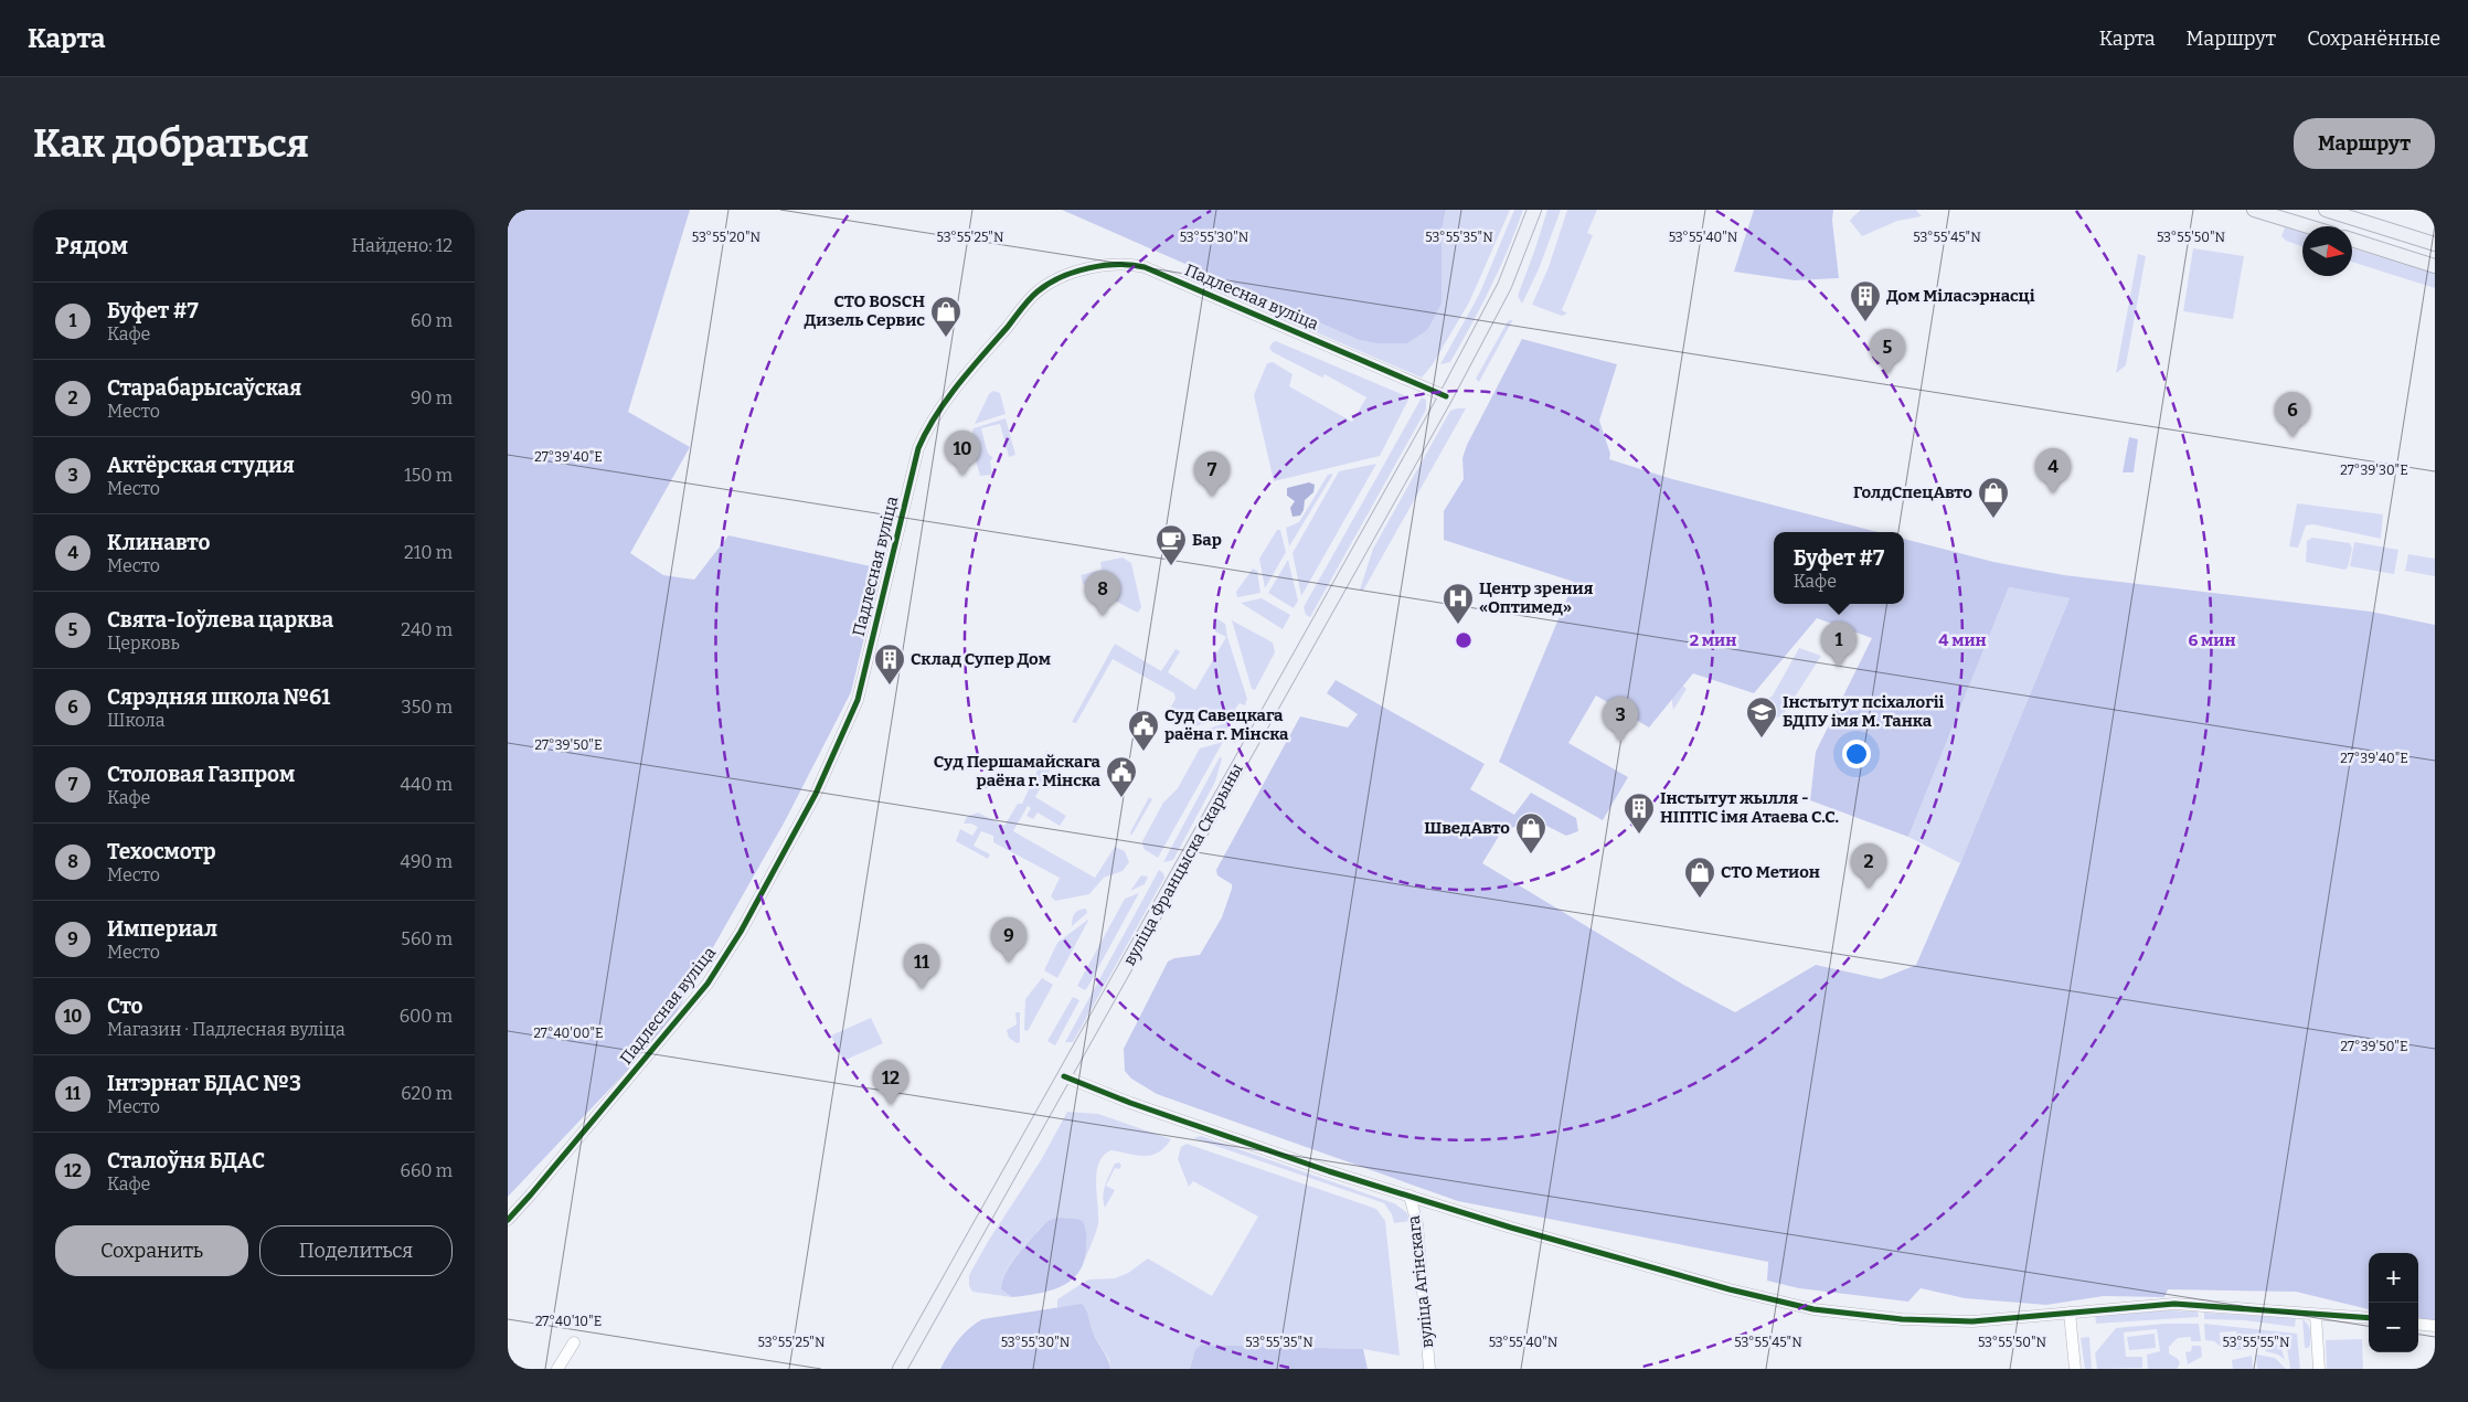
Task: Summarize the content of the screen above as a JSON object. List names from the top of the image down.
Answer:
{
  "streets": {
    "main road": ["вуліца Францыска Скарыны"],
    "street": ["Падлесная вуліца", "вуліца Агінскага"]
  },
  "crossings": [
    ["Падлесная вуліца", "вуліца Францыска Скарыны"]
  ],
  "places": {
    "building": ["Дом Міласэрнасці", "Склад Супер Дом", "Інстытут жылля - НІПТІС імя Атаева С.С."],
    "shop": [
      "СТО BOSCH Дизель Сервис",
      "ГолдСпецАвто",
      "ШведАвто",
      "СТО Метион"
    ],
    "cafe": ["Бар"],
    "hospital": ["Центр зрения «Оптимед»"],
    "school or university": ["Інстытут псіхалогіі БДПУ імя М. Танка"],
    "public building": ["Суд Савецкага раёна г. Мінска", "Суд Першамайскага раёна г. Мінска"]
  },
  "north": "right",
  "page": {
    "header": "Карта",
    "nav": ["Карта", "Маршрут", "Сохранённые"],
    "buttons": [
      "Маршрут",
      ["Сохранить", "Поделиться"]
    ],
    "title": "Как добраться",
    "heading": ["Рядом", "Найдено: 12"],
    "list": [
      {
        "mark": "1",
        "name": "Буфет #7",
        "note": "Кафе",
        "value": "60 m"
      },
      {
        "mark": "2",
        "name": "Старабарысаўская",
        "note": "Место",
        "value": "90 m"
      },
      {
        "mark": "3",
        "name": "Актёрская студия",
        "note": "Место",
        "value": "150 m"
      },
      {
        "mark": "4",
        "name": "Клинавто",
        "note": "Место",
        "value": "210 m"
      },
      {
        "mark": "5",
        "name": "Свята-Іоўлева царква",
        "note": "Церковь",
        "value": "240 m"
      },
      {
        "mark": "6",
        "name": "Сярэдняя школа №61",
        "note": "Школа",
        "value": "350 m"
      },
      {
        "mark": "7",
        "name": "Столовая Газпром",
        "note": "Кафе",
        "value": "440 m"
      },
      {
        "mark": "8",
        "name": "Техосмотр",
        "note": "Место",
        "value": "490 m"
      },
      {
        "mark": "9",
        "name": "Империал",
        "note": "Место",
        "value": "560 m"
      },
      {
        "mark": "10",
        "name": "Сто",
        "note": "Магазин · Падлесная вуліца",
        "value": "600 m"
      },
      {
        "mark": "11",
        "name": "Інтэрнат БДАС №3",
        "note": "Место",
        "value": "620 m"
      },
      {
        "mark": "12",
        "name": "Сталоўня БДАС",
        "note": "Кафе",
        "value": "660 m"
      }
    ],
    "pins": [
      "5",
      "6",
      "10",
      "4",
      "7",
      "8",
      "1",
      "3",
      "2",
      "9",
      "11",
      "12"
    ],
    "popup": ["Буфет #7", "Кафе"],
    "map_buttons": ["+", "−"]
  },
  "coordinates": [
    "53°55'20\"N",
    "53°55'25\"N",
    "53°55'30\"N",
    "53°55'35\"N",
    "53°55'40\"N",
    "53°55'45\"N",
    "53°55'50\"N",
    "27°39'40\"E",
    "27°39'30\"E",
    "27°39'50\"E",
    "27°40'00\"E",
    "27°40'10\"E",
    "53°55'55\"N"
  ],
  "rings": ["2 мин", "4 мин", "6 мин"]
}
